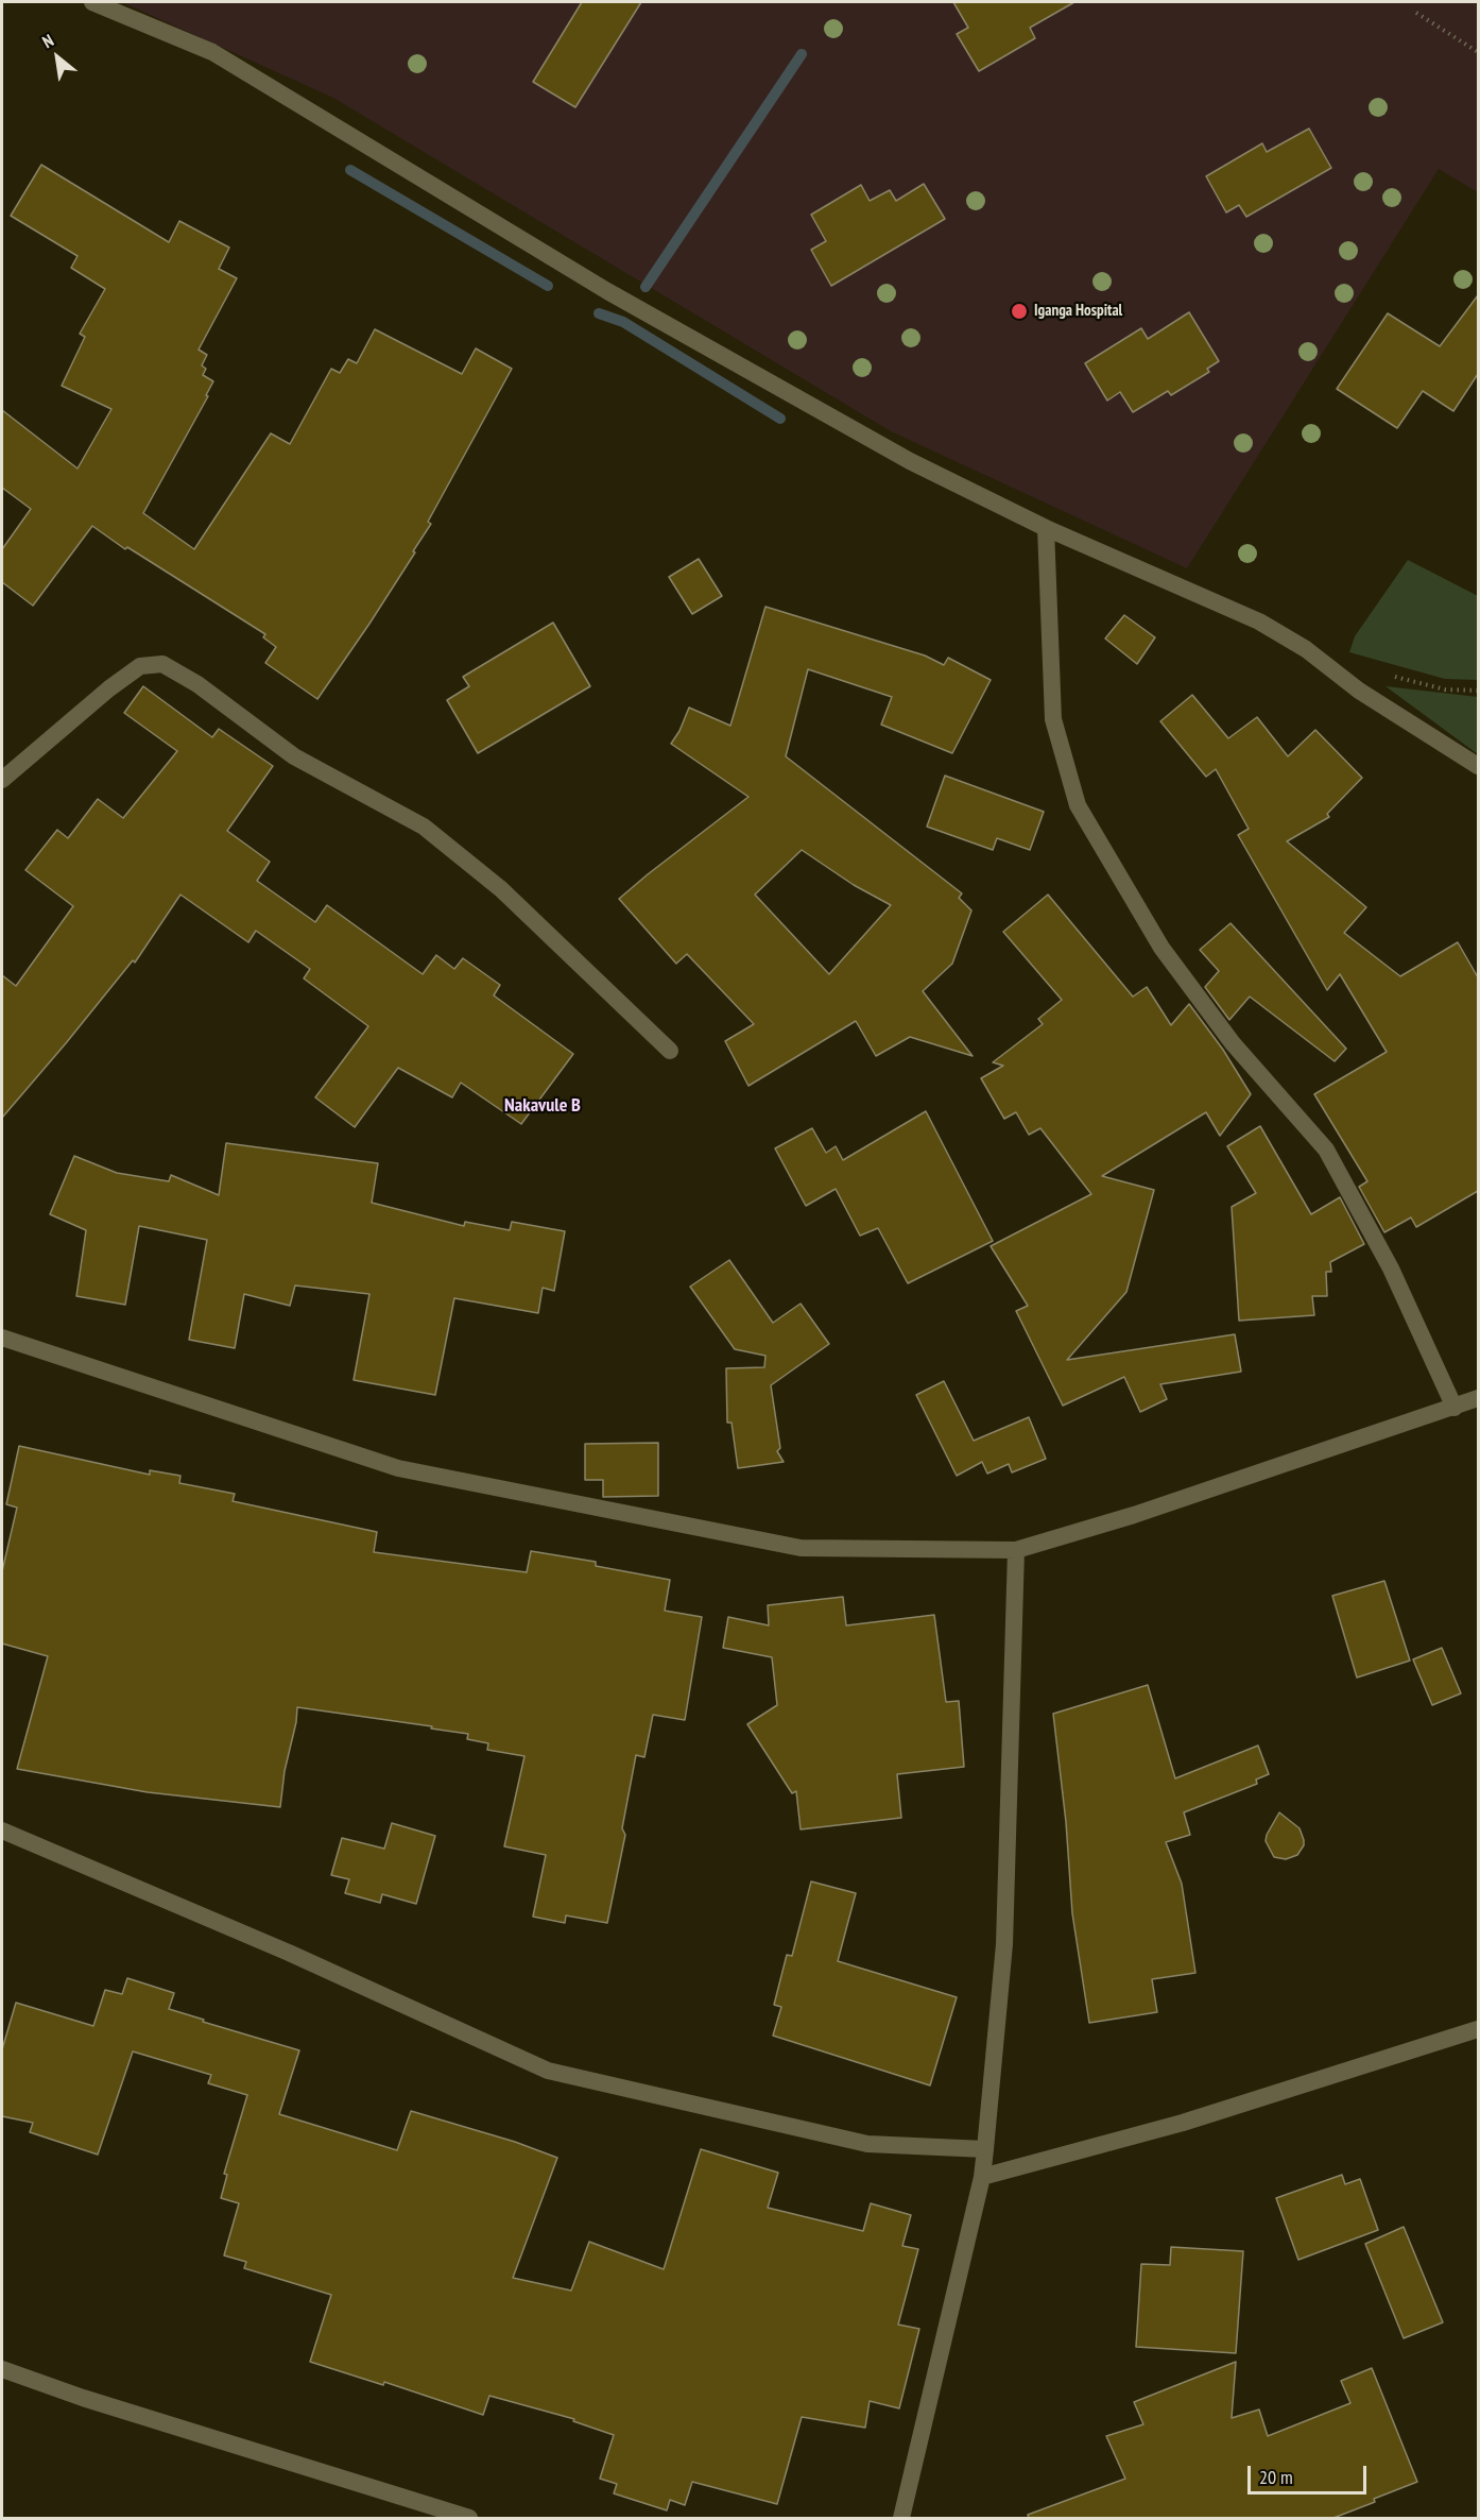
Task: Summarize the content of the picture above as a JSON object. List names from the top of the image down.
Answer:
{
  "districts": ["Nakavule B"],
  "places": ["Iganga Hospital"],
  "scale_bar": "20 m",
  "north": "top left"
}
